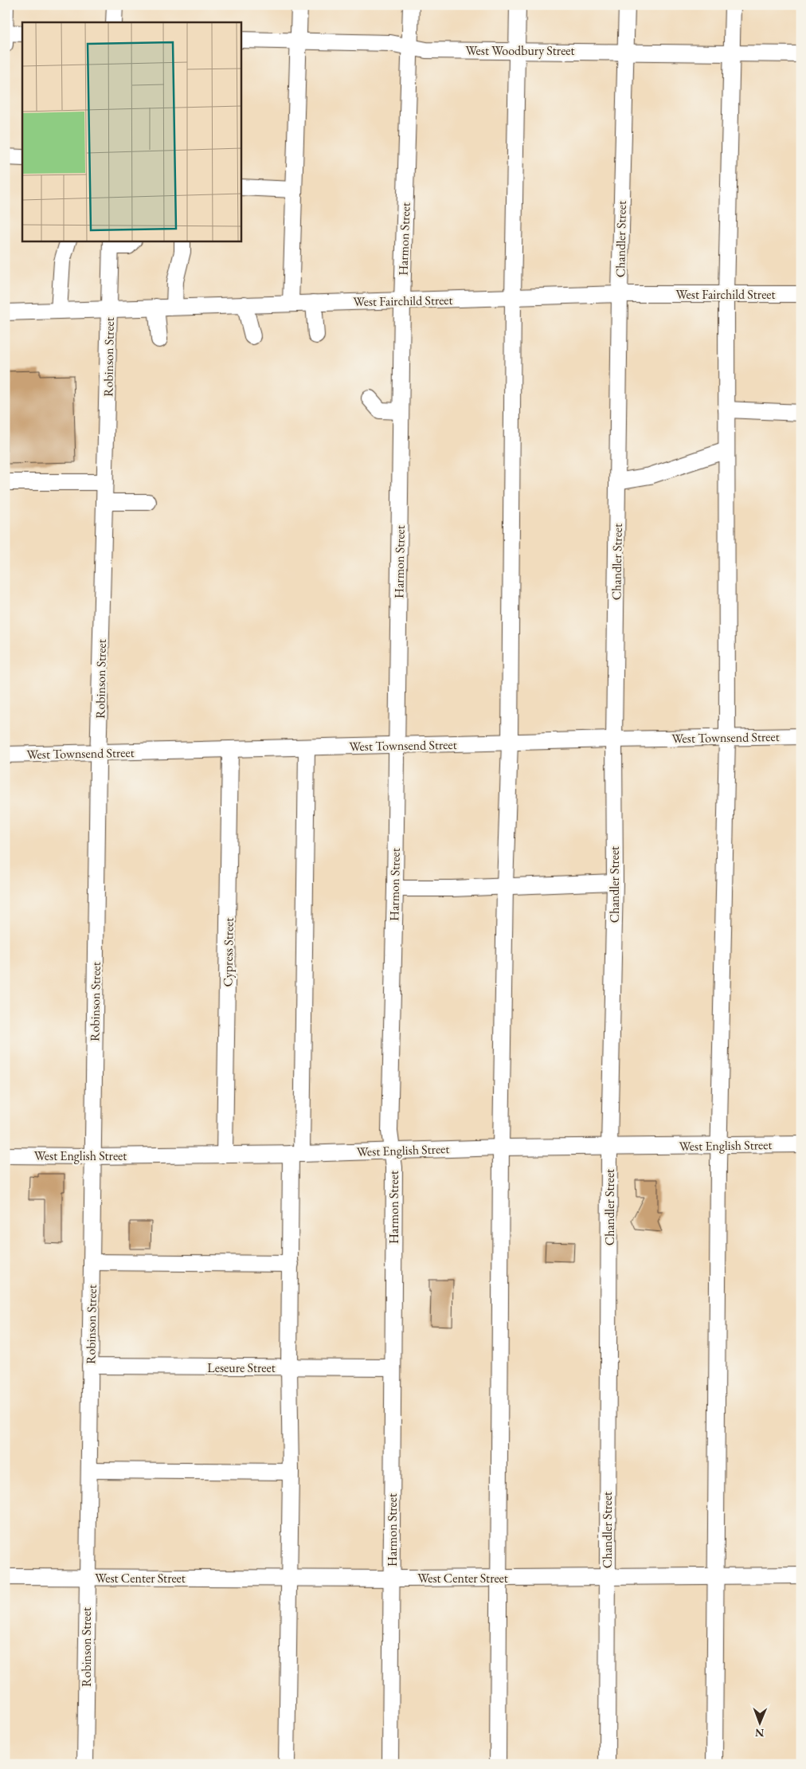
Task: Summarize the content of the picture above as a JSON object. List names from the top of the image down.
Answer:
{
  "streets": {
    "street": [
      "West Woodbury Street",
      "Harmon Street",
      "Chandler Street",
      "West Fairchild Street",
      "Robinson Street",
      "West Townsend Street",
      "Cypress Street",
      "West English Street",
      "Leseure Street",
      "West Center Street"
    ]
  },
  "crossings": [
    ["West Woodbury Street", "Harmon Street"],
    ["West Woodbury Street", "Chandler Street"],
    ["Harmon Street", "West Fairchild Street"],
    ["Harmon Street", "West Townsend Street"],
    ["Harmon Street", "West English Street"],
    ["Harmon Street", "Leseure Street"],
    ["Harmon Street", "West Center Street"],
    ["Chandler Street", "West Fairchild Street"],
    ["Chandler Street", "West Townsend Street"],
    ["Chandler Street", "West English Street"],
    ["Chandler Street", "West Center Street"],
    ["West Fairchild Street", "Robinson Street"],
    ["Robinson Street", "West Townsend Street"],
    ["Robinson Street", "West English Street"],
    ["Robinson Street", "Leseure Street"],
    ["Robinson Street", "West Center Street"],
    ["West Townsend Street", "Cypress Street"],
    ["Cypress Street", "West English Street"]
  ],
  "north": "bottom"
}
